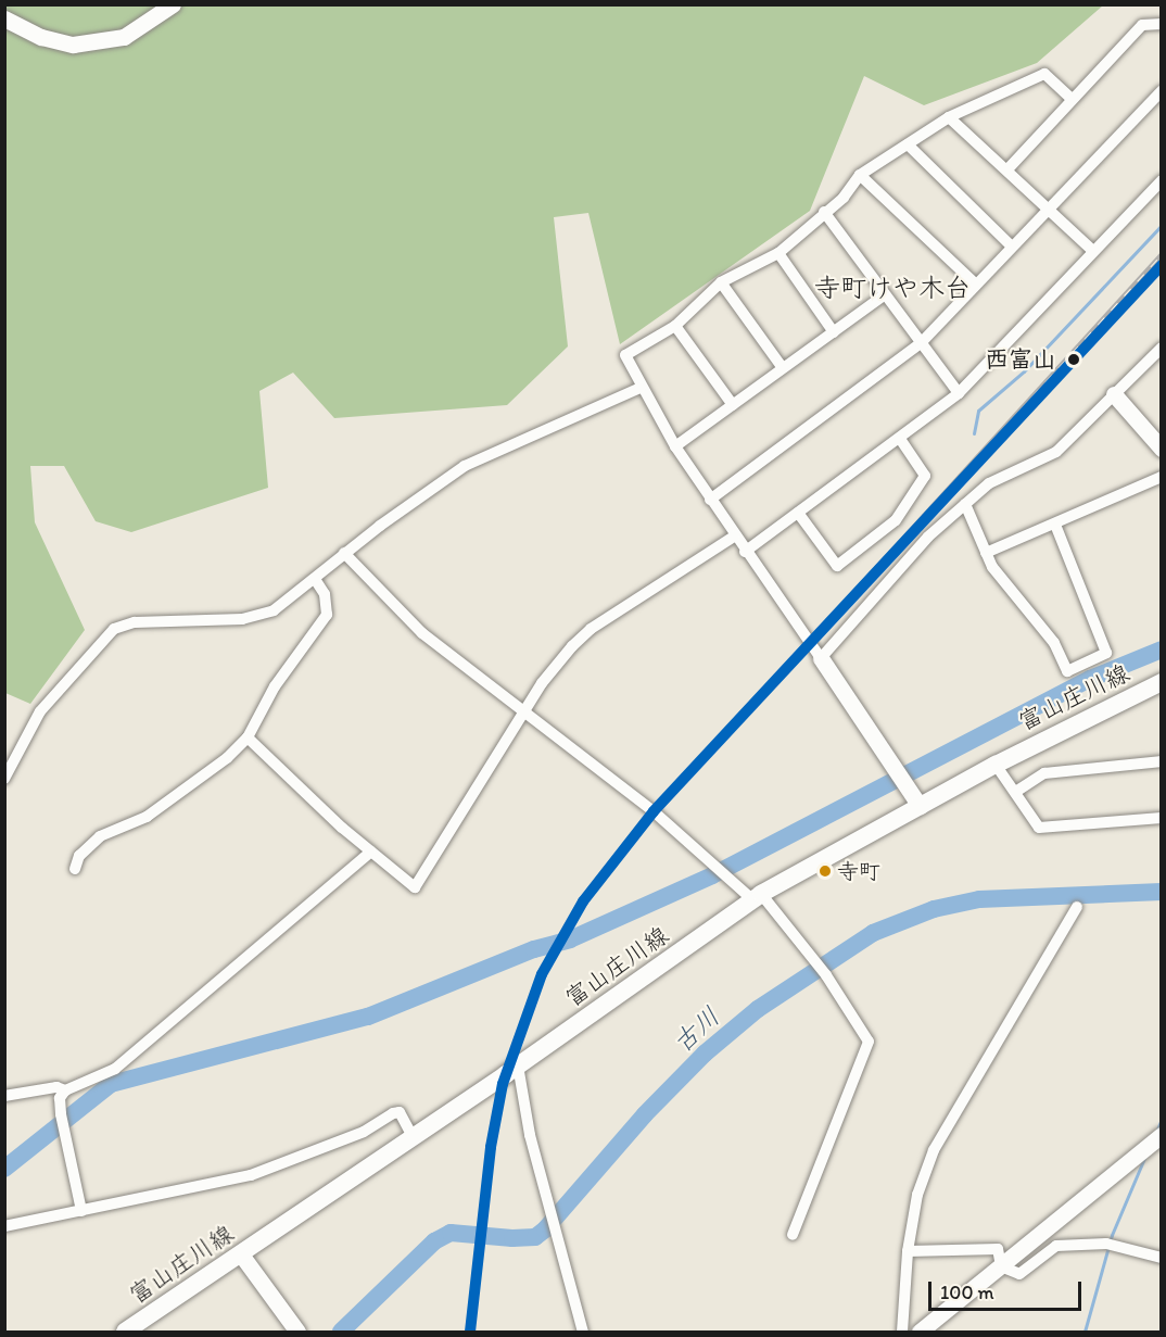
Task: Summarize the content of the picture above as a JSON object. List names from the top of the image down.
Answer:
{
  "streets": {
    "main road": ["富山庄川線"]
  },
  "districts": ["寺町けや木台"],
  "water": ["古川"],
  "places": ["西富山", "寺町"],
  "scale_bar": "100 m"
}
